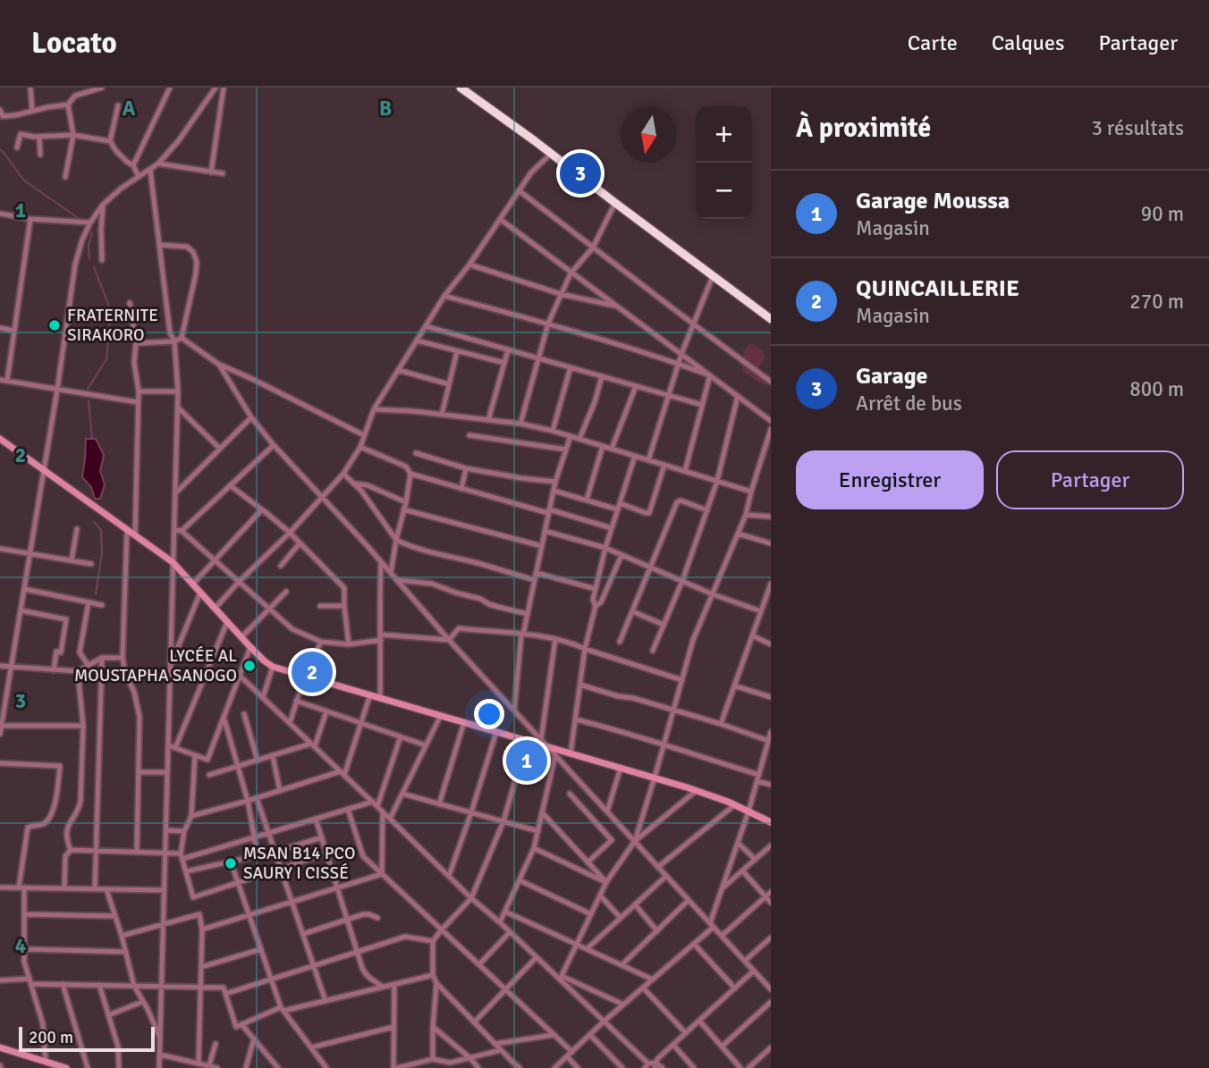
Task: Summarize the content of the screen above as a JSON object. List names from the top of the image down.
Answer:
{
  "places": ["FRATERNITE SIRAKORO", "LYCÉE AL MOUSTAPHA SANOGO", "MSAN B14 PCO SAURY I CISSÉ"],
  "scale_bar": "200 m",
  "north": "bottom",
  "page": {
    "header": "Locato",
    "nav": ["Carte", "Calques", "Partager"],
    "heading": ["À proximité", "3 résultats"],
    "map_buttons": ["+", "−"],
    "pins": ["3", "2", "1"],
    "list": [
      {
        "mark": "1",
        "name": "Garage Moussa",
        "note": "Magasin",
        "value": "90 m"
      },
      {
        "mark": "2",
        "name": "QUINCAILLERIE",
        "note": "Magasin",
        "value": "270 m"
      },
      {
        "mark": "3",
        "name": "Garage",
        "note": "Arrêt de bus",
        "value": "800 m"
      }
    ],
    "buttons": ["Enregistrer", "Partager"],
    "scale": "200 m"
  },
  "grid": {
    "columns": ["A", "B"],
    "rows": [
      "1",
      "2",
      "3",
      "4"
    ]
  }
}
